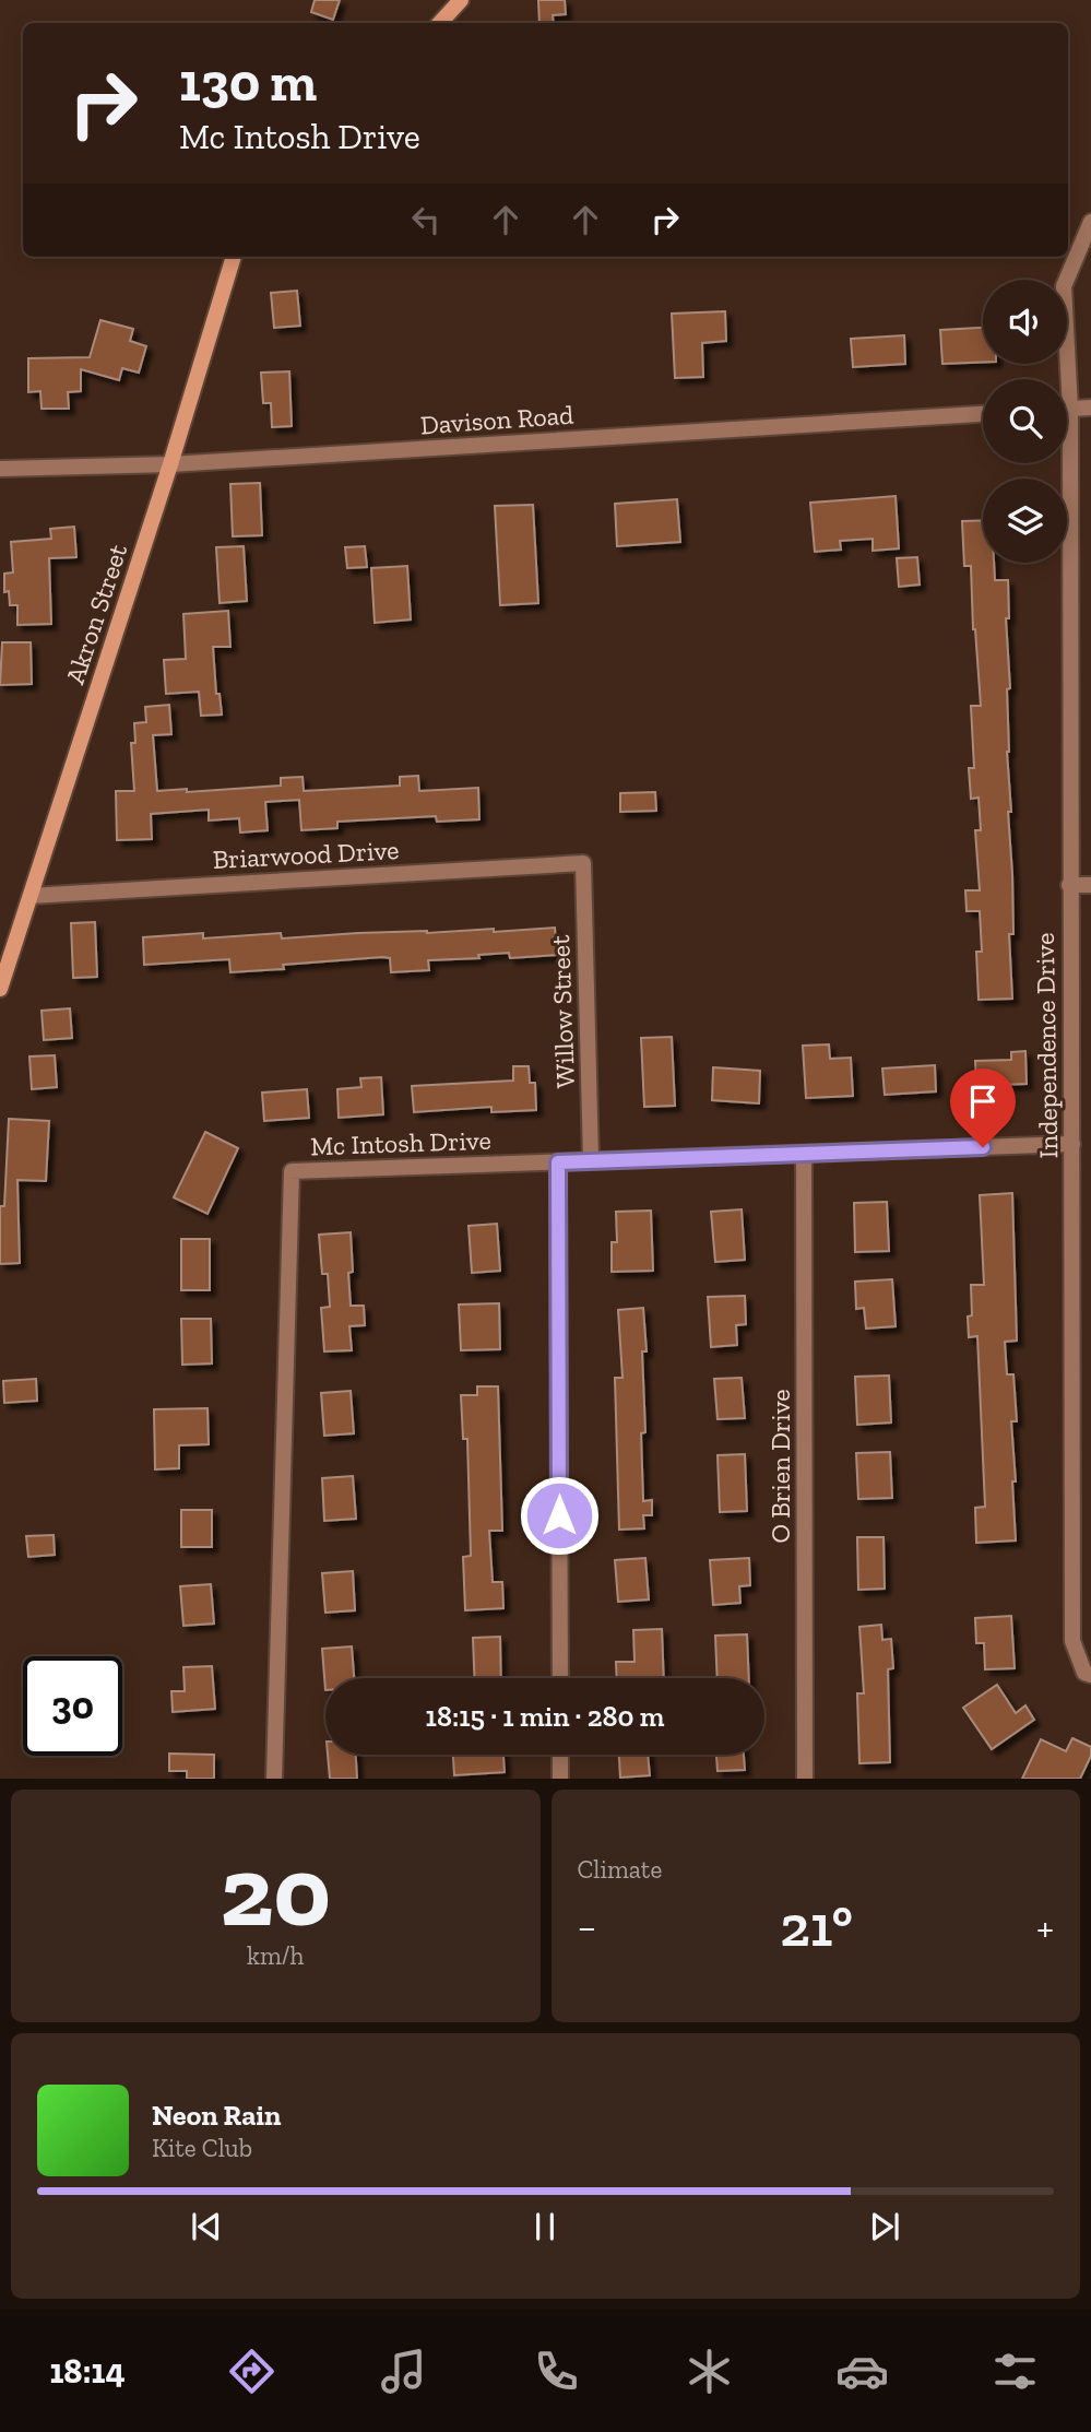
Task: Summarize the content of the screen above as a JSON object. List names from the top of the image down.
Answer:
{
  "streets": {
    "main road": ["Akron Street"],
    "street": [
      "Davison Road",
      "Briarwood Drive",
      "Willow Street",
      "Independence Drive",
      "Mc Intosh Drive",
      "O Brien Drive"
    ]
  },
  "crossings": [
    ["Davison Road", "Akron Street"],
    ["Akron Street", "Briarwood Drive"],
    ["Briarwood Drive", "Willow Street"],
    ["Willow Street", "Mc Intosh Drive"],
    ["Independence Drive", "Mc Intosh Drive"],
    ["Mc Intosh Drive", "O Brien Drive"]
  ],
  "page": {
    "turn": ["130 m", "Mc Intosh Drive"],
    "limit": "30",
    "trip": "18:15 · 1 min · 280 m",
    "tile": [
      ["20", "km/h"],
      "Climate"
    ],
    "heat": ["−", "21°", "+"],
    "song": ["Neon Rain", "Kite Club"],
    "tabs": "18:14"
  }
}
